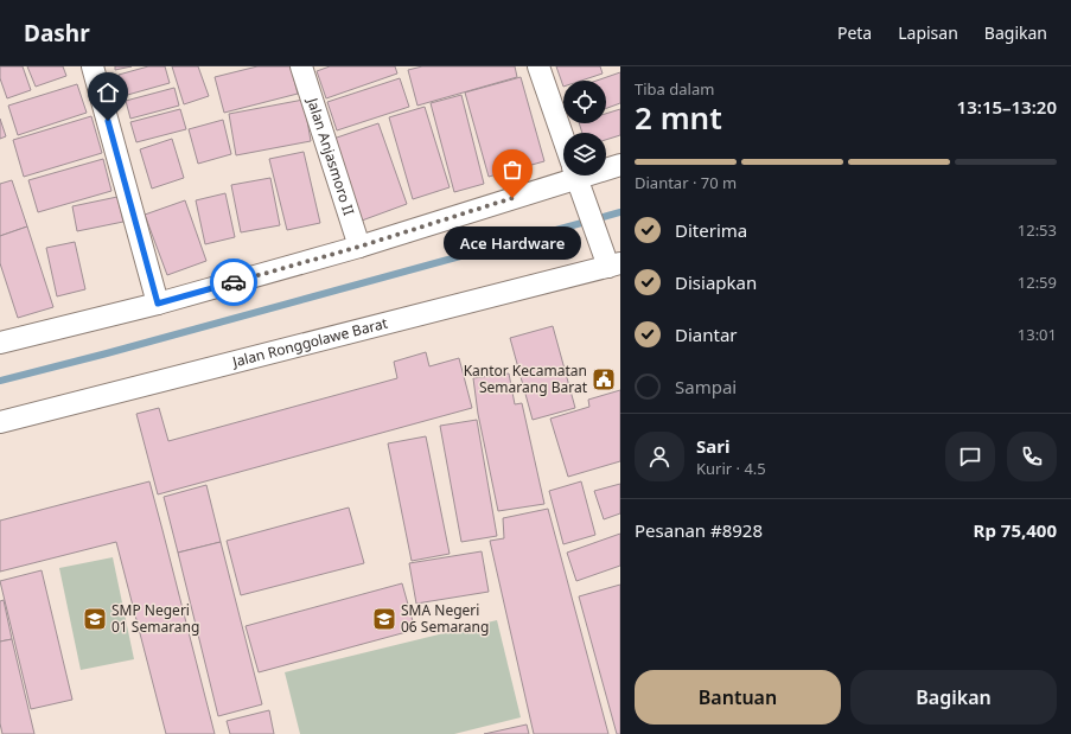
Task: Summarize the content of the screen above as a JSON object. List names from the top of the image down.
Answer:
{
  "streets": {
    "street": ["Jalan Anjasmoro II", "Jalan Ronggolawe Barat"]
  },
  "places": {
    "other": ["Ace Hardware"],
    "public building": ["Kantor Kecamatan Semarang Barat"],
    "school or university": ["SMP Negeri 01 Semarang", "SMA Negeri 06 Semarang"]
  },
  "page": {
    "header": "Dashr",
    "nav": ["Peta", "Lapisan", "Bagikan"],
    "heading": ["2 mnt", "Tiba dalam", "13:15–13:20"],
    "panel": [
      "Sari",
      "Kurir · 4.5",
      "Pesanan #8928",
      "Rp 75,400"
    ],
    "bar": "Diantar · 70 m",
    "list": [
      ["Diterima", "12:53"],
      ["Disiapkan", "12:59"],
      ["Diantar", "13:01"],
      "Sampai"
    ],
    "bubble": "Ace Hardware",
    "buttons": ["Bantuan", "Bagikan"]
  }
}
